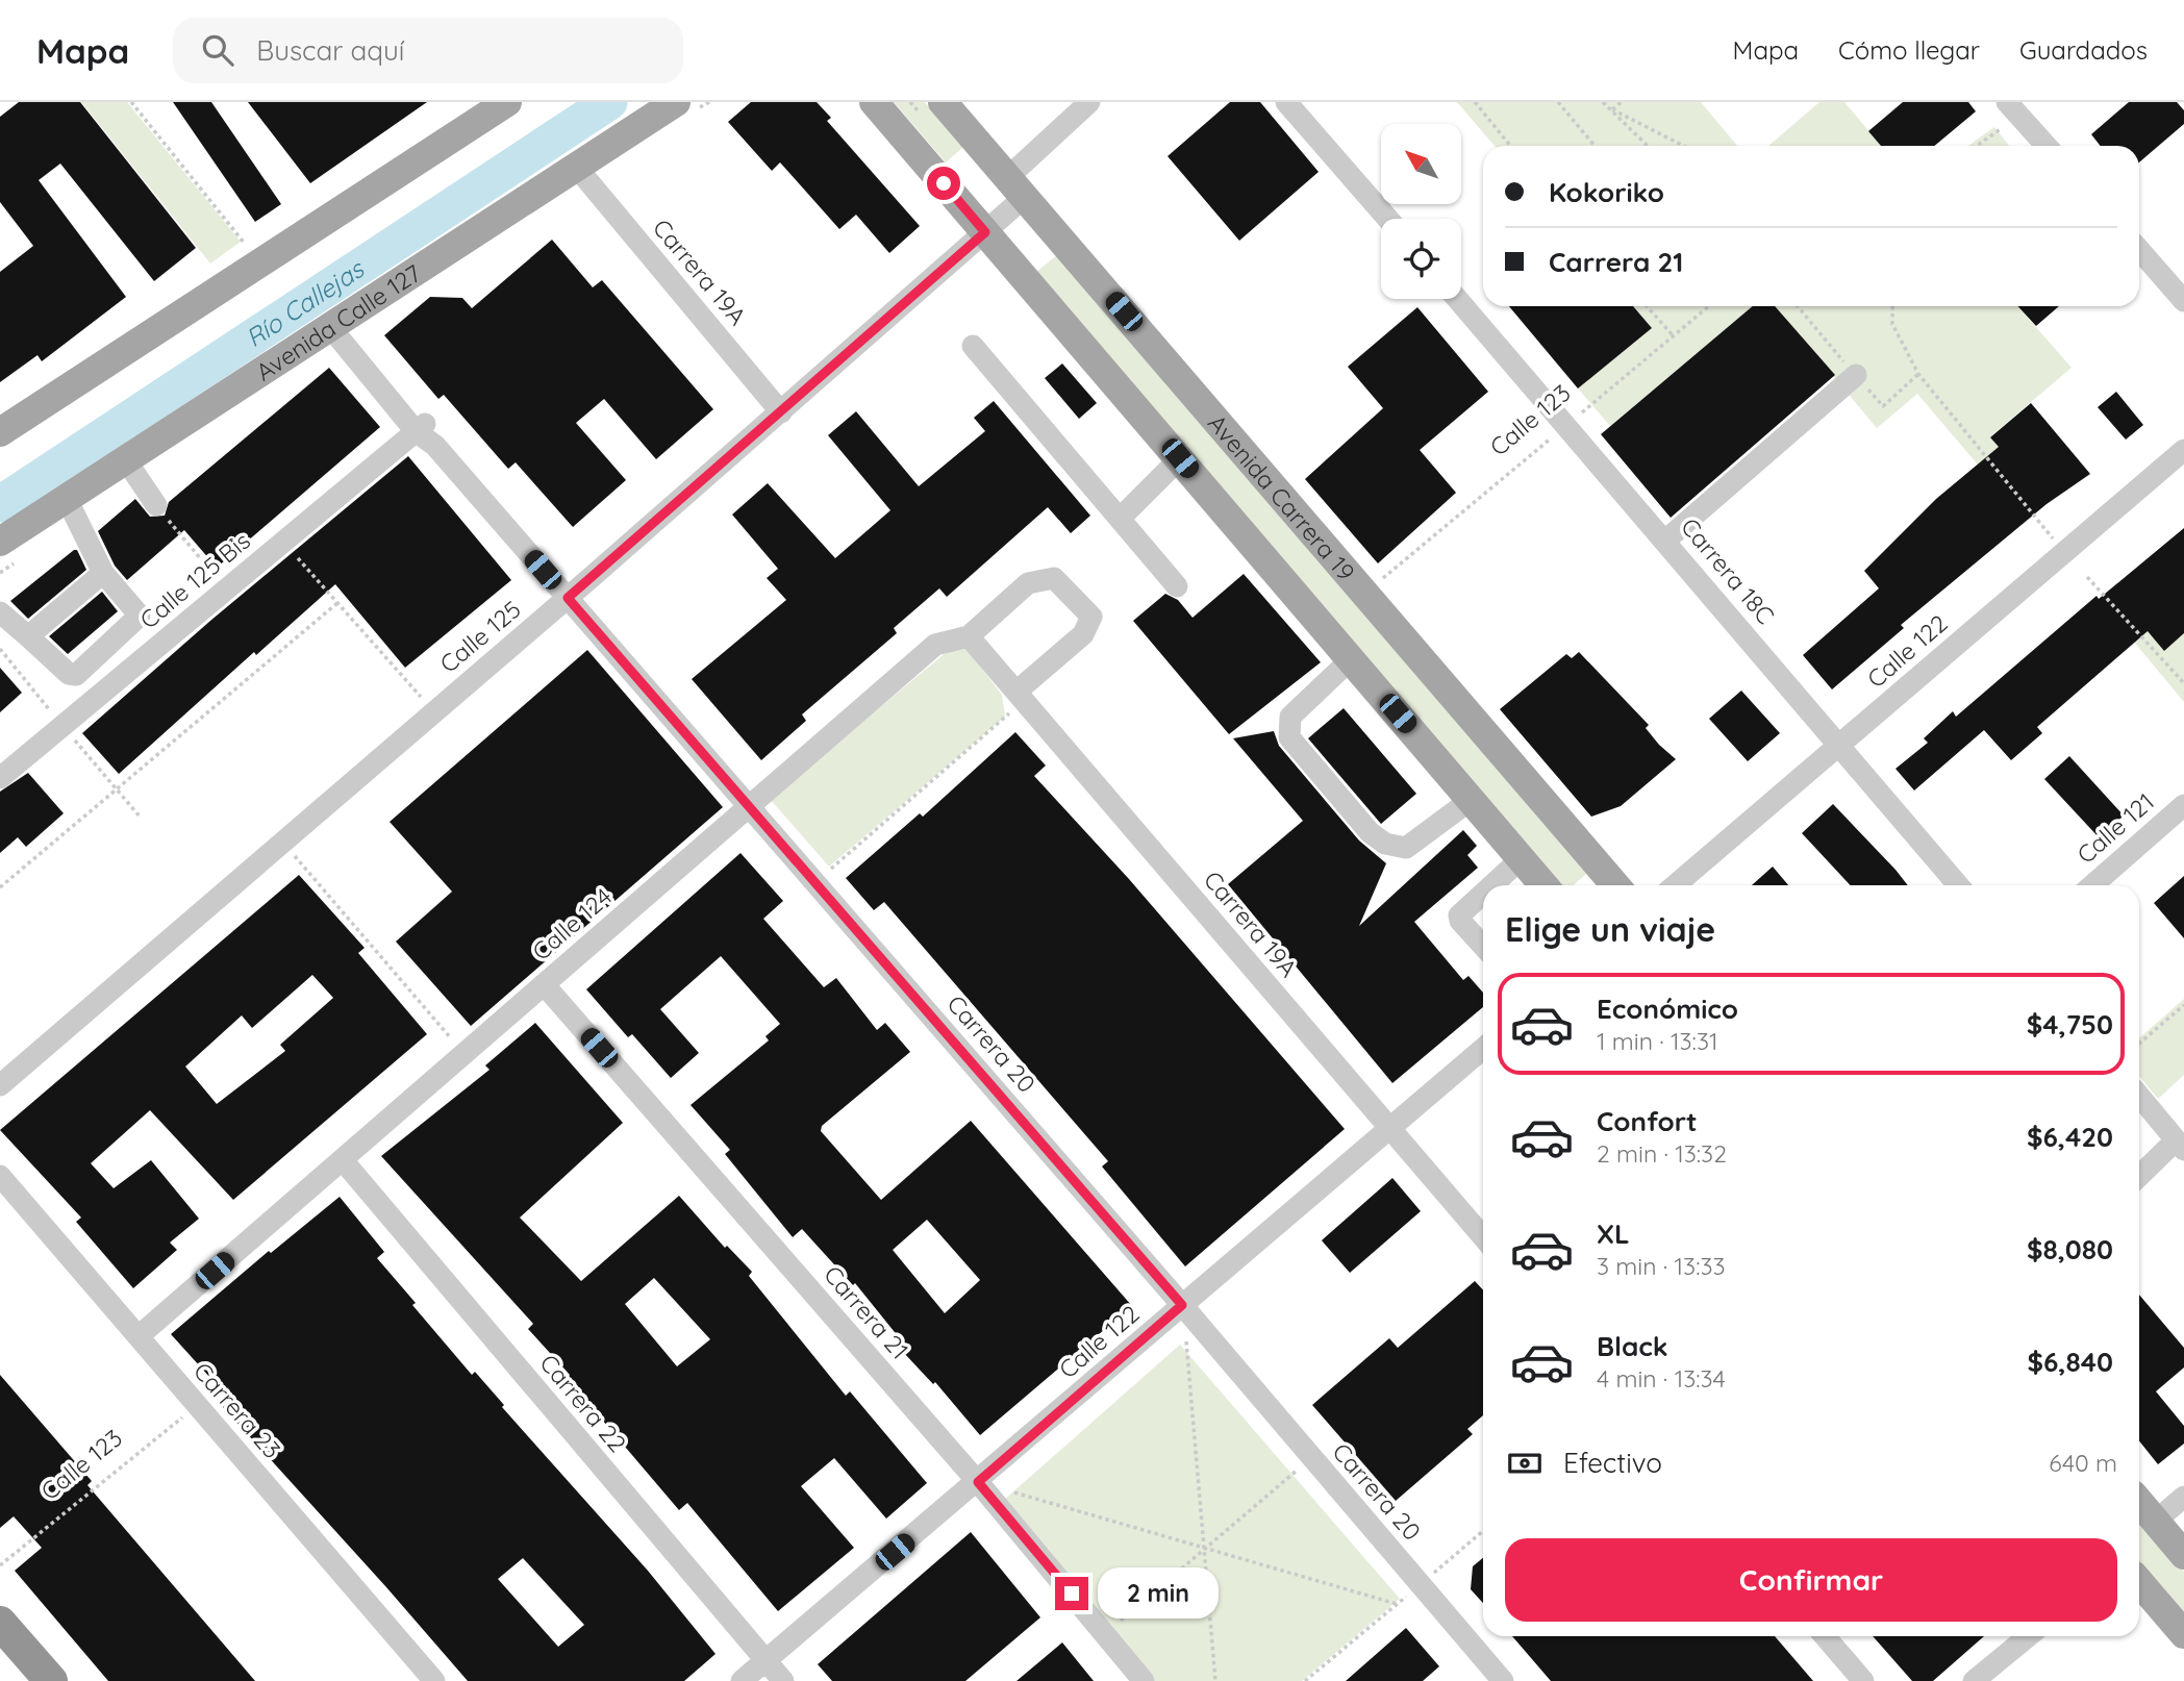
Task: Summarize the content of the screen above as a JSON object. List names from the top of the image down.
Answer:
{
  "streets": {
    "main road": ["Avenida Calle 127", "Avenida Carrera 19"],
    "street": [
      "Carrera 19A",
      "Carrera 18C",
      "Calle 125 Bis",
      "Calle 125",
      "Calle 122",
      "Calle 121",
      "Calle 124",
      "Carrera 20",
      "Carrera 21",
      "Carrera 22",
      "Carrera 23"
    ],
    "path": ["Calle 123"]
  },
  "crossings": [
    ["Carrera 19A", "Avenida Calle 127"],
    ["Carrera 19A", "Calle 125"],
    ["Carrera 19A", "Calle 122"],
    ["Carrera 19A", "Calle 124"],
    ["Avenida Calle 127", "Carrera 20"],
    ["Calle 123", "Carrera 18C"],
    ["Calle 123", "Carrera 23"],
    ["Avenida Carrera 19", "Calle 125"],
    ["Carrera 18C", "Calle 122"],
    ["Calle 125 Bis", "Carrera 20"],
    ["Calle 125", "Carrera 20"],
    ["Calle 122", "Carrera 20"],
    ["Calle 122", "Carrera 21"],
    ["Calle 122", "Carrera 22"],
    ["Calle 124", "Carrera 20"],
    ["Calle 124", "Carrera 21"],
    ["Calle 124", "Carrera 22"],
    ["Calle 124", "Carrera 23"]
  ],
  "water": ["Río Callejas"],
  "north": "top left",
  "page": {
    "header": "Mapa",
    "search": "Buscar aquí",
    "nav": ["Mapa", "Cómo llegar", "Guardados"],
    "banner": ["Kokoriko", "Carrera 21"],
    "heading": "Elige un viaje",
    "list": [
      {
        "name": "Económico",
        "note": "1 min · 13:31",
        "value": "$4,750"
      },
      {
        "name": "Confort",
        "note": "2 min · 13:32",
        "value": "$6,420"
      },
      {
        "name": "XL",
        "note": "3 min · 13:33",
        "value": "$8,080"
      },
      {
        "name": "Black",
        "note": "4 min · 13:34",
        "value": "$6,840"
      }
    ],
    "pay": ["Efectivo", "640 m"],
    "buttons": "Confirmar",
    "bubble": "2 min"
  }
}
